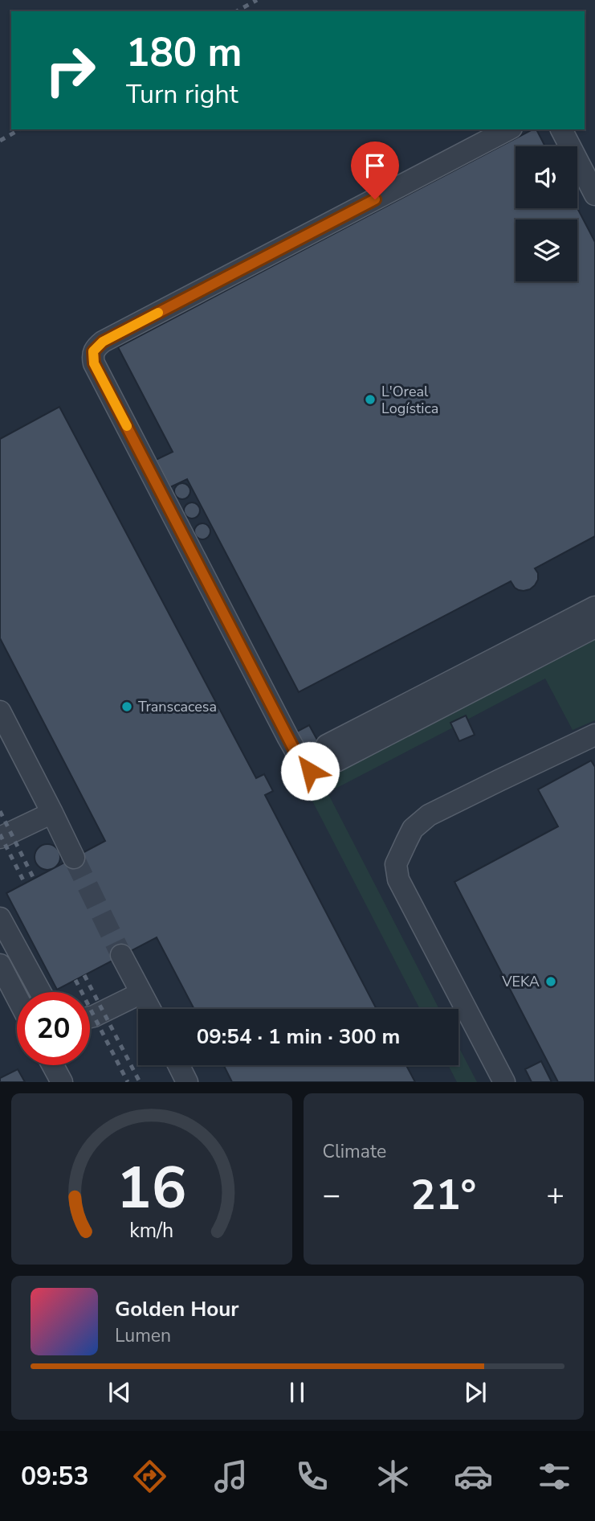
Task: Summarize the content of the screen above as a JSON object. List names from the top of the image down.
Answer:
{
  "places": ["L'Oreal Logística", "Transcacesa", "VEKA"],
  "page": {
    "turn": ["180 m", "Turn right"],
    "limit": "20",
    "trip": "09:54 · 1 min · 300 m",
    "tile": "Climate",
    "heat": ["−", "21°", "+"],
    "song": ["Golden Hour", "Lumen"],
    "tabs": "09:53",
    "gauge": ["16", "km/h"]
  }
}
